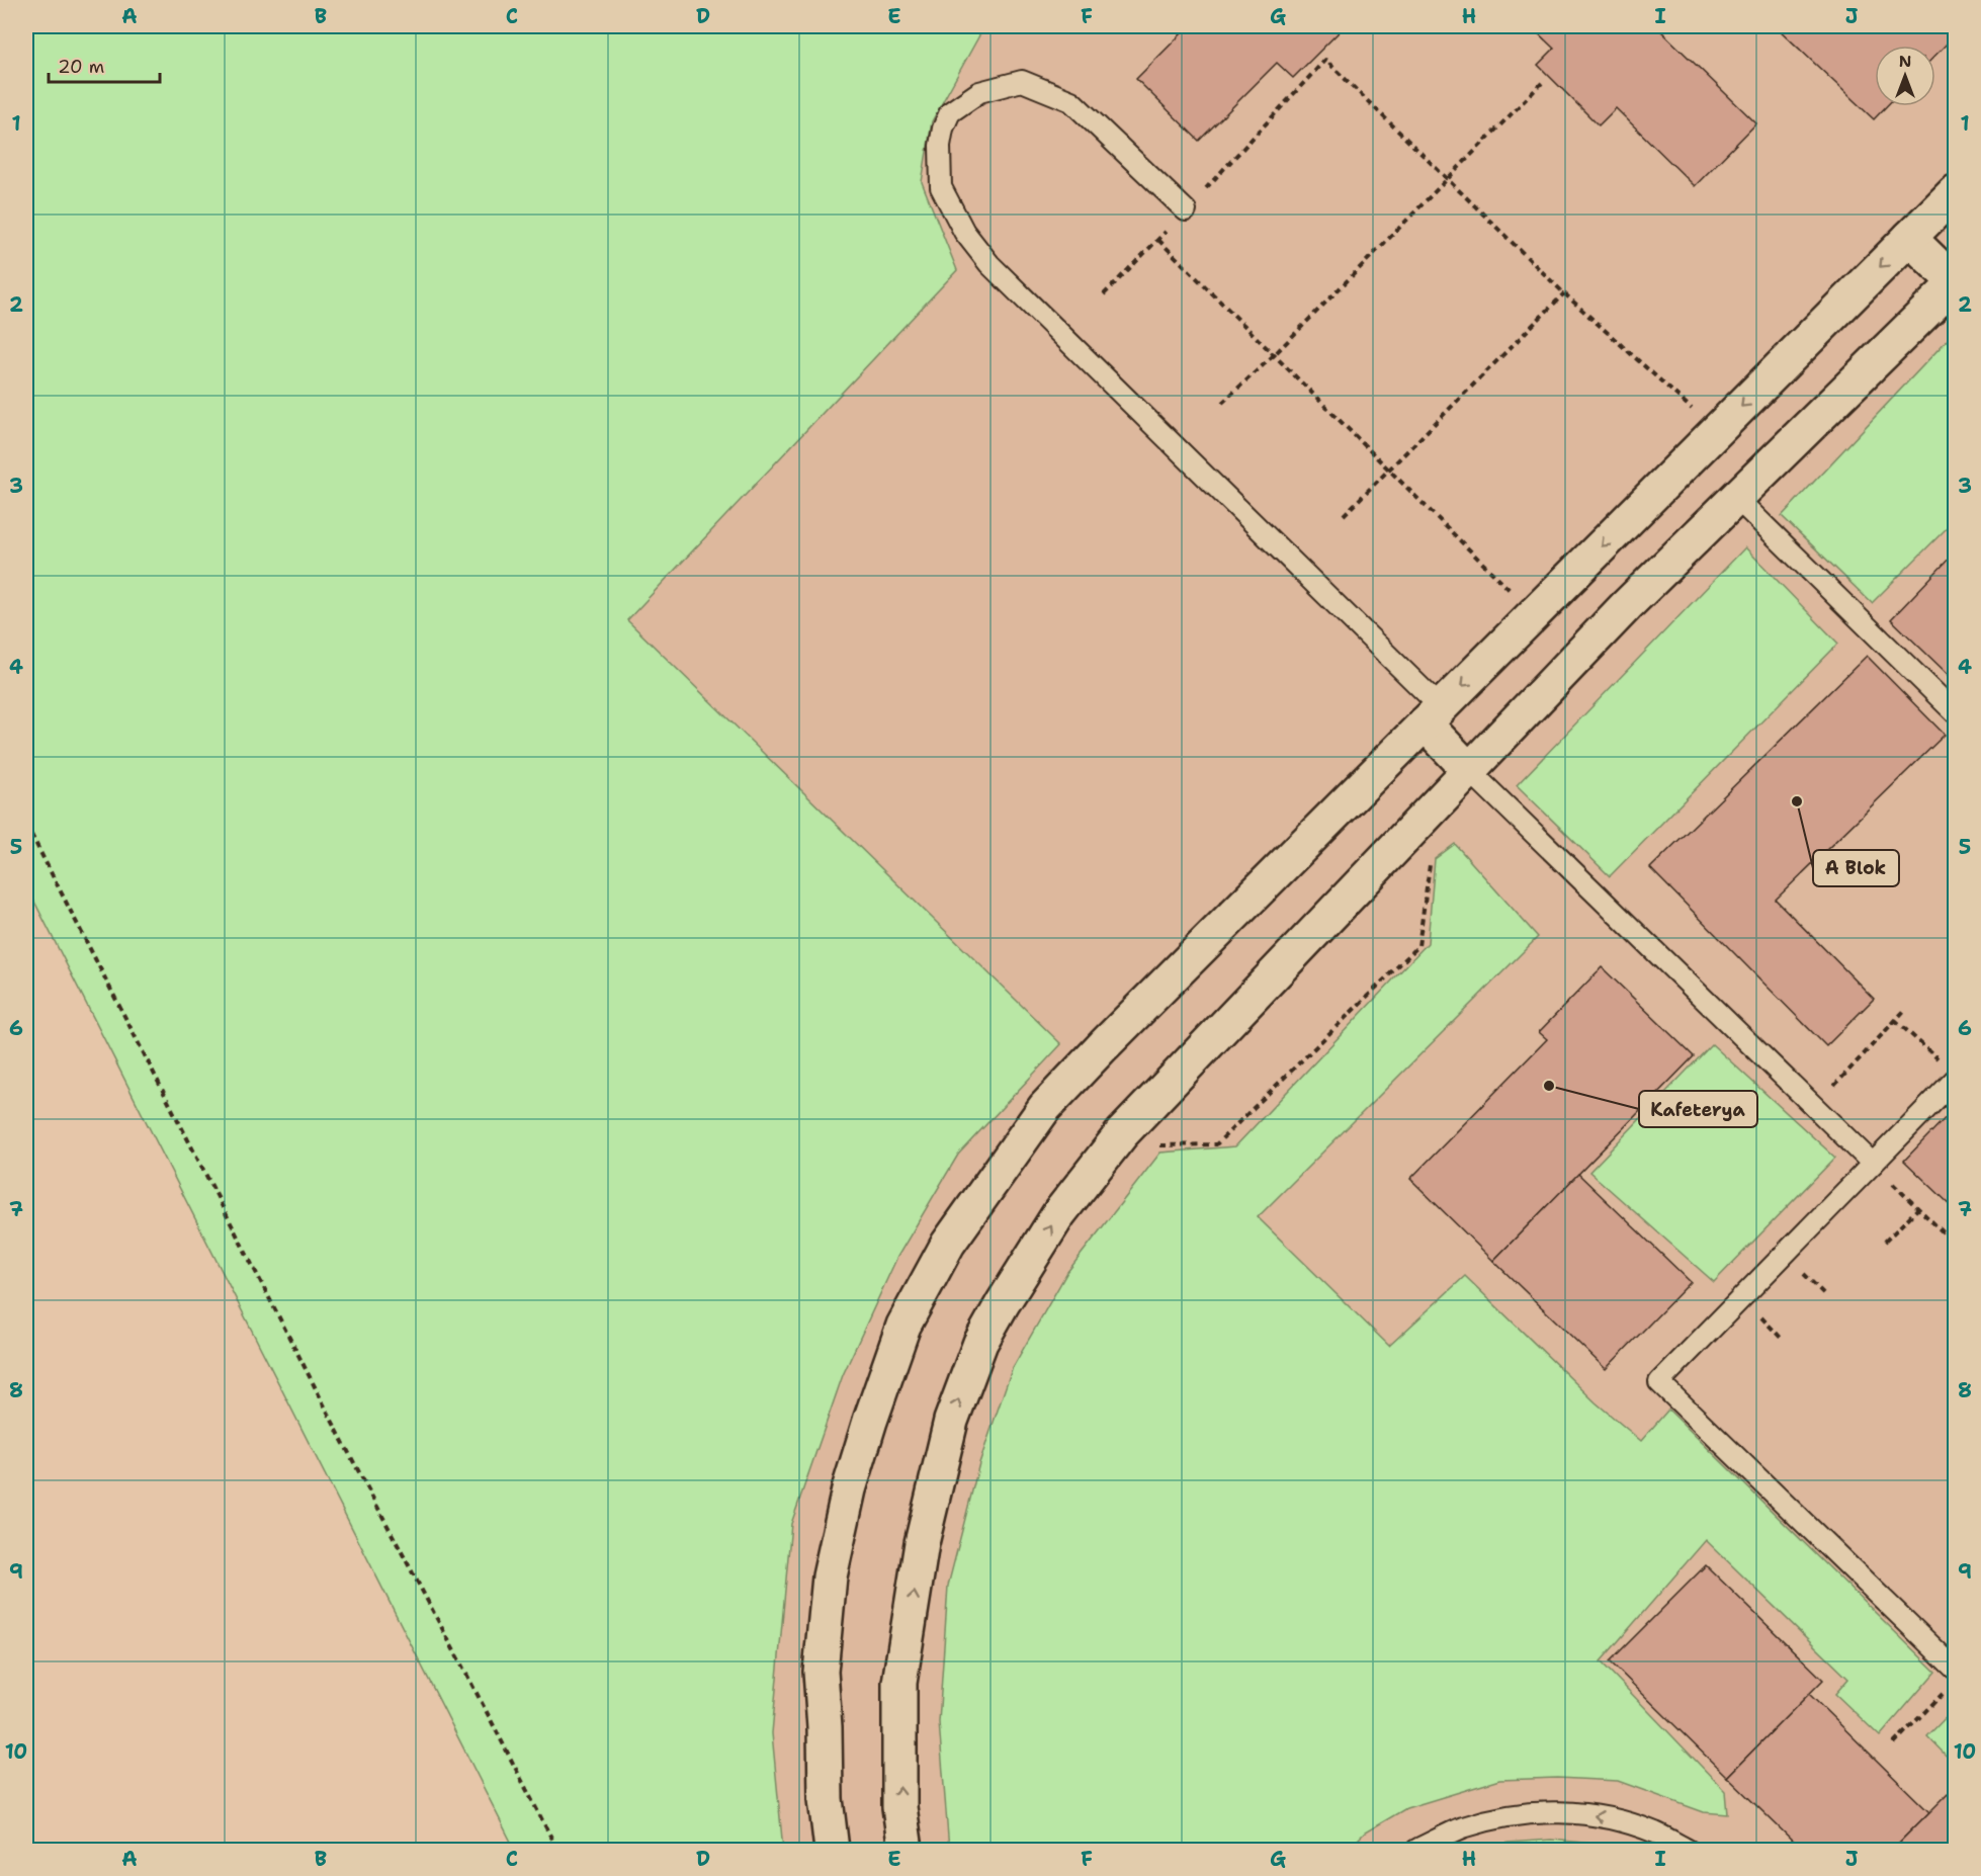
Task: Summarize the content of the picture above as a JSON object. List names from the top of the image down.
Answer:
{
  "places": ["A Blok", "Kafeterya"],
  "scale_bar": "20 m",
  "north": "top",
  "grid": {
    "columns": [
      "A",
      "B",
      "C",
      "D",
      "E",
      "F",
      "G",
      "H",
      "I",
      "J"
    ],
    "rows": [
      "1",
      "2",
      "3",
      "4",
      "5",
      "6",
      "7",
      "8",
      "9",
      "10"
    ]
  }
}
